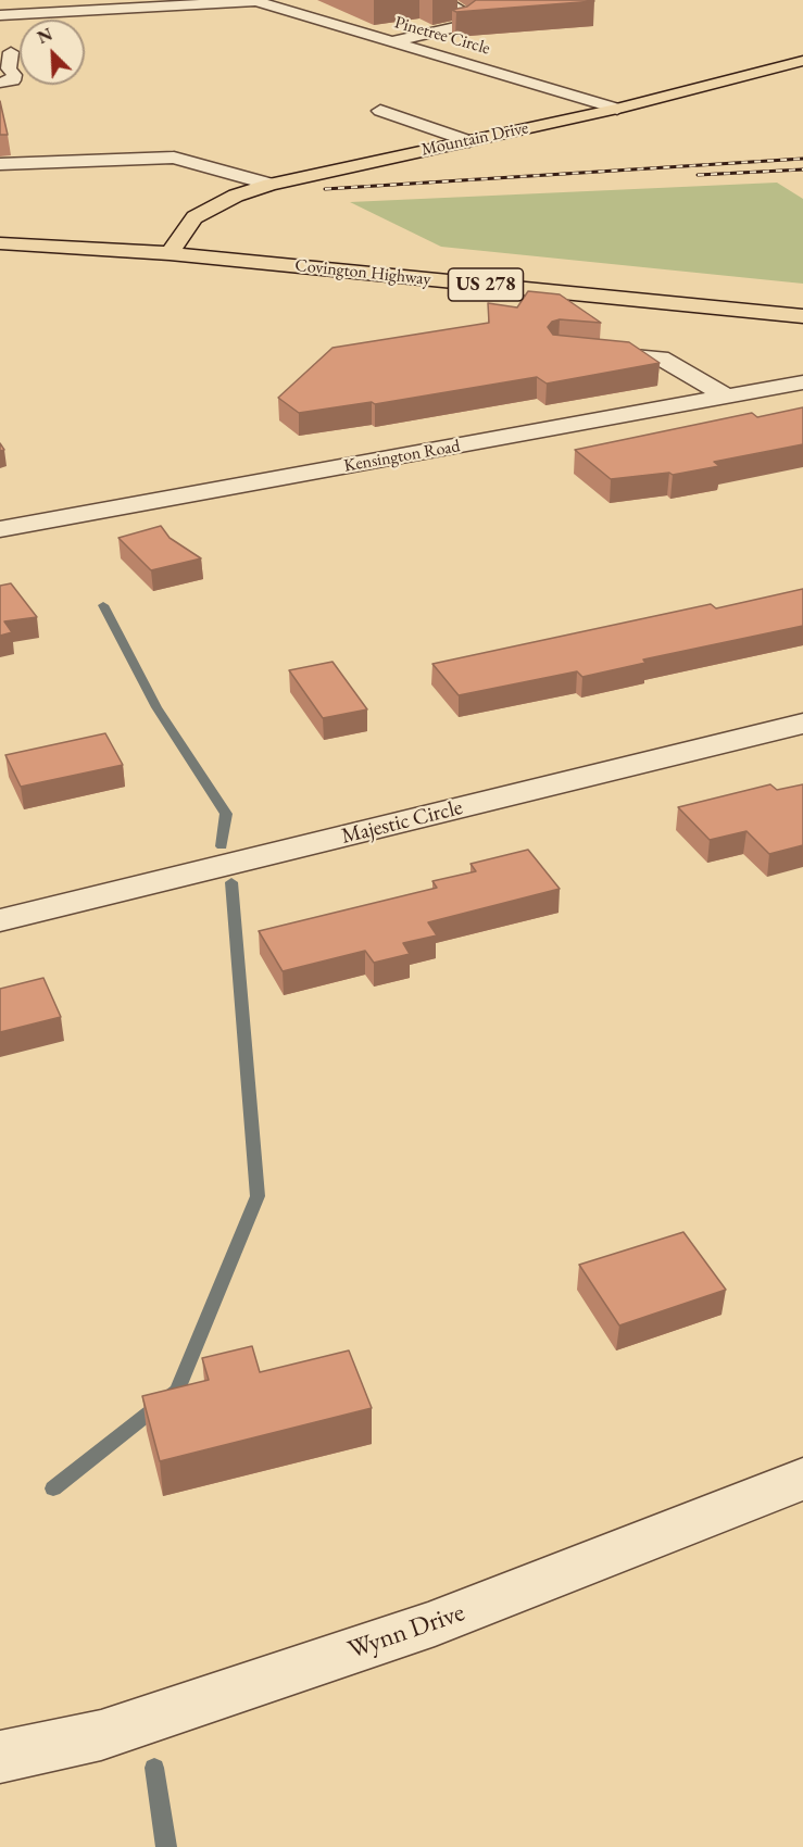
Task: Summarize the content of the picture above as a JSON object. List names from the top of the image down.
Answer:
{
  "streets": {
    "main road": ["Mountain Drive", "Covington Highway", "US 278"],
    "street": [
      "Pinetree Circle",
      "Kensington Road",
      "Majestic Circle",
      "Wynn Drive"
    ]
  },
  "crossings": [
    ["Pinetree Circle", "Mountain Drive"],
    ["Mountain Drive", "Covington Highway"]
  ],
  "north": "top left"
}
